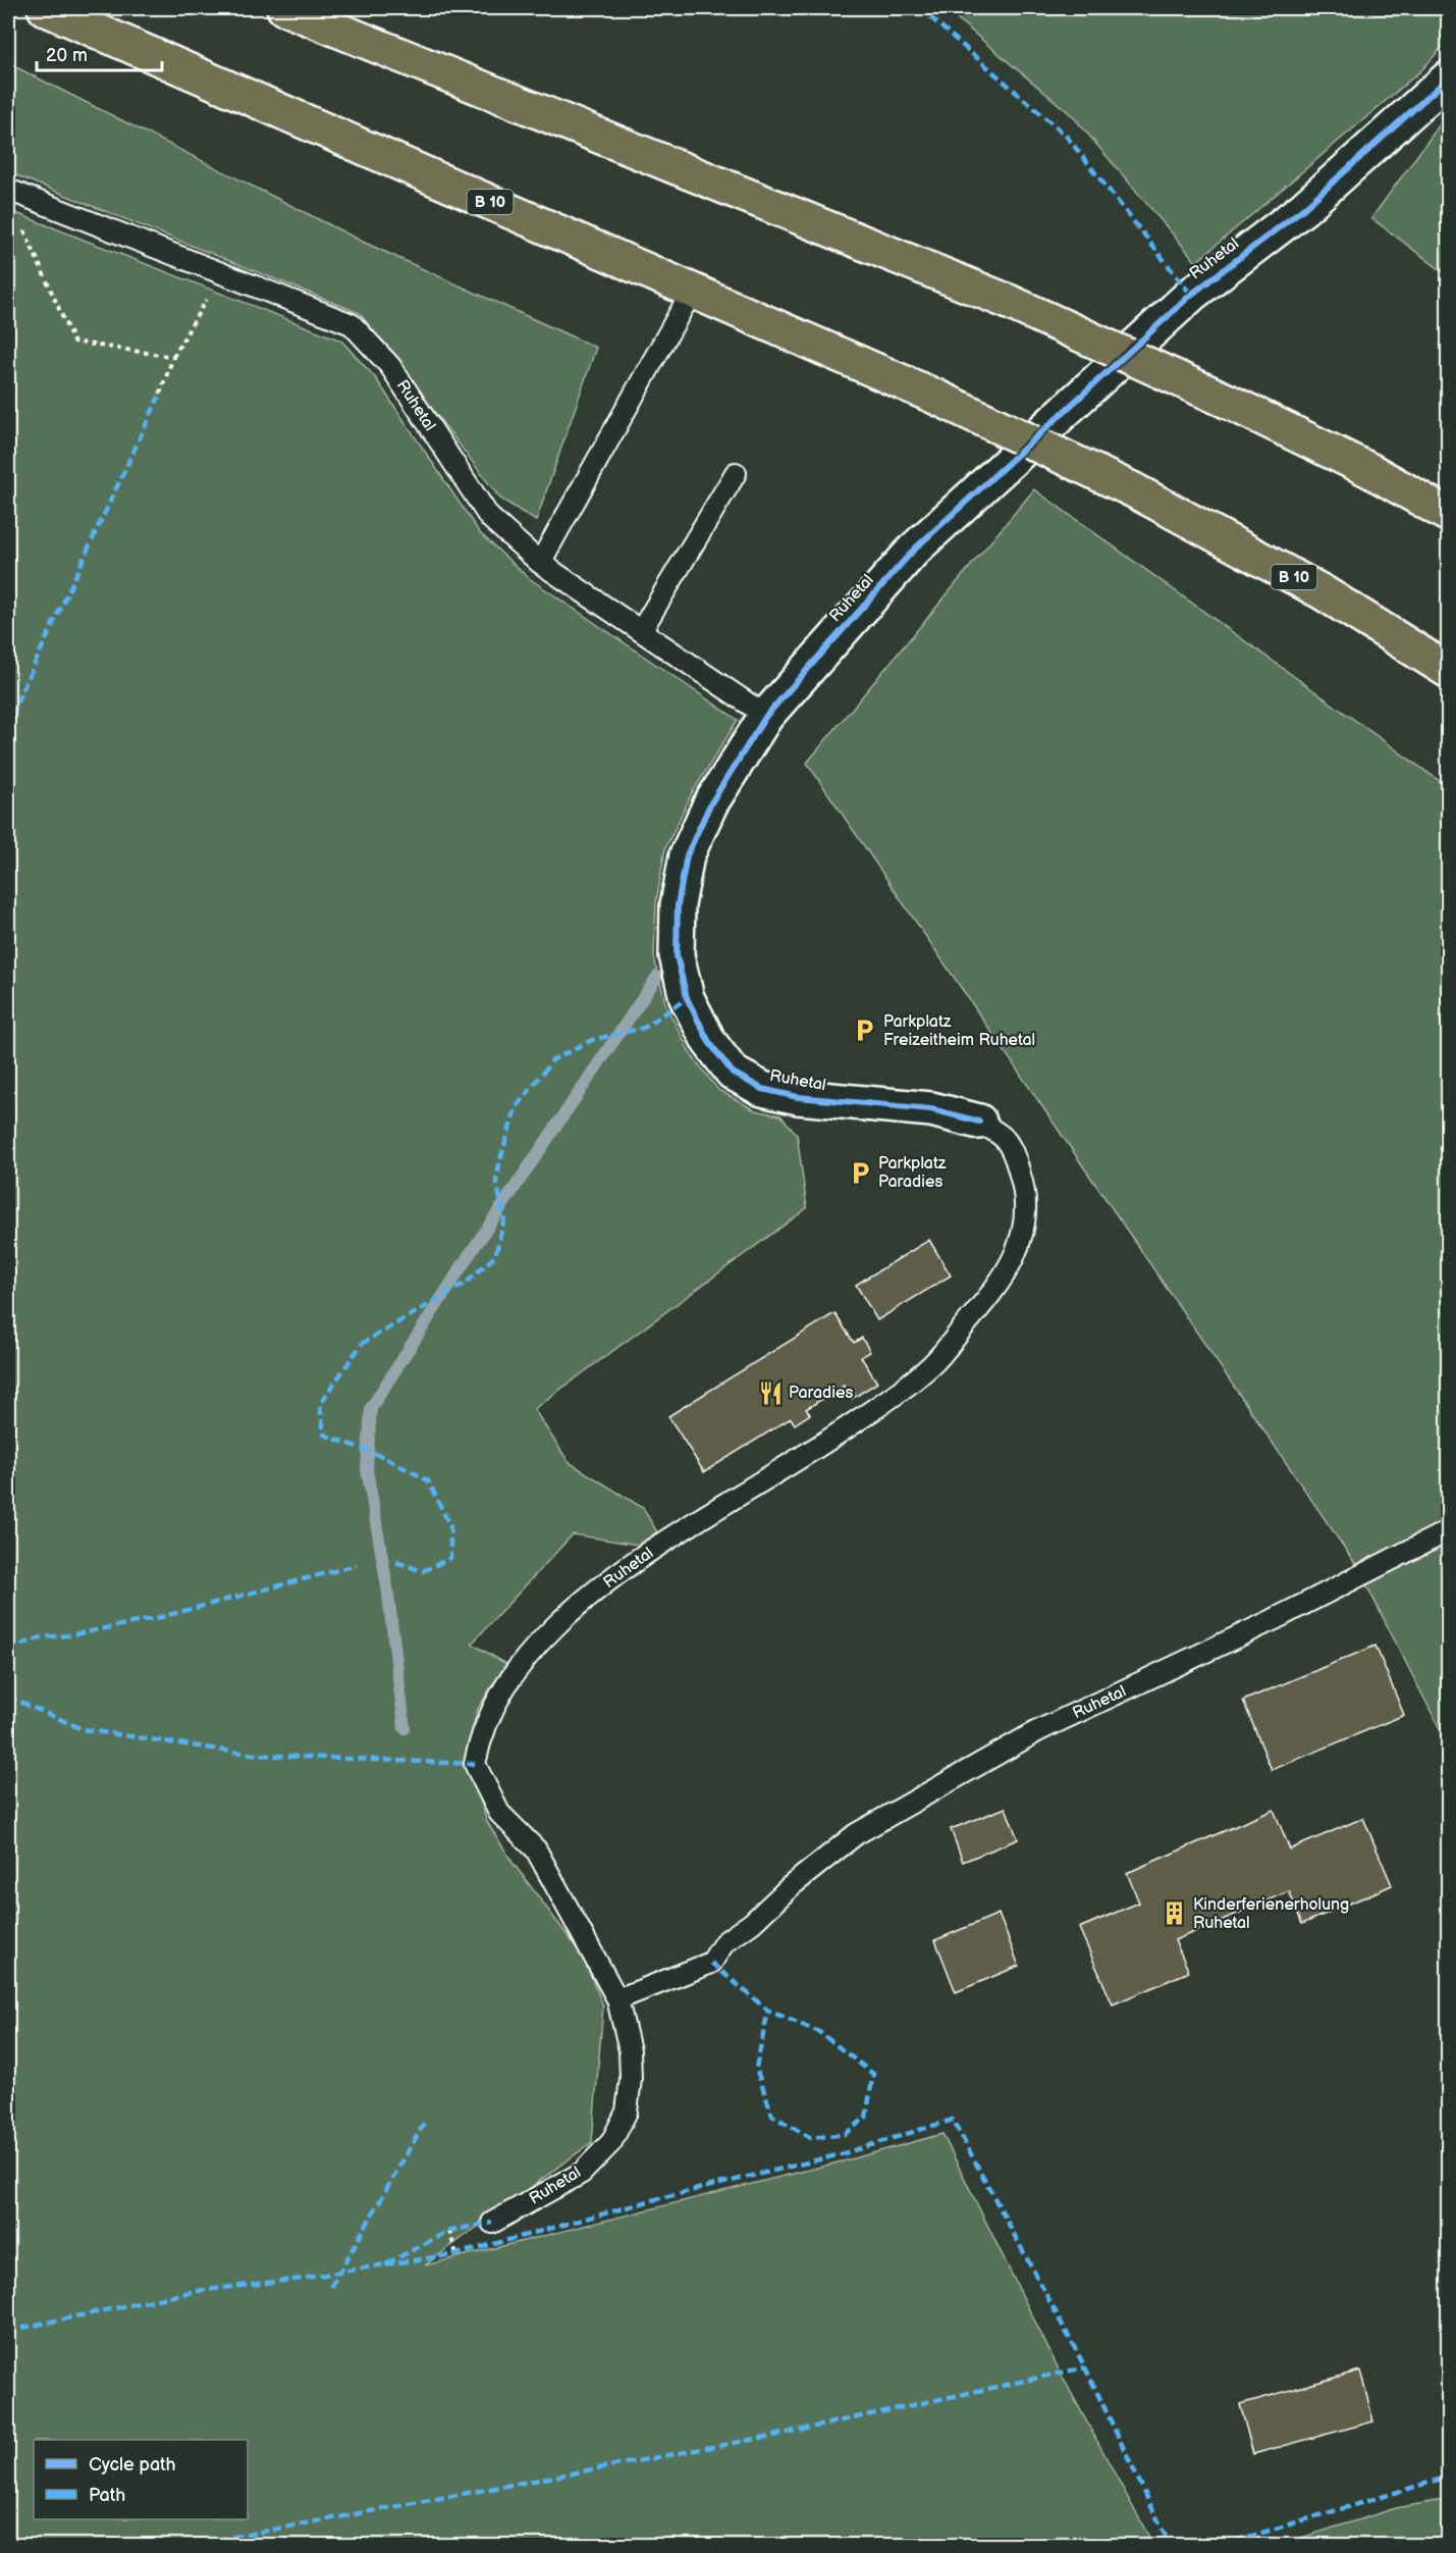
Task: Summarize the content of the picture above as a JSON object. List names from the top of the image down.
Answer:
{
  "streets": {
    "highway": ["B 10"],
    "street": ["Ruhetal"]
  },
  "places": {
    "parking": ["Parkplatz Freizeitheim Ruhetal", "Parkplatz Paradies"],
    "restaurant": ["Paradies"],
    "building": ["Kinderferienerholung Ruhetal"]
  },
  "legend": ["Cycle path", "Path"],
  "scale_bar": "20 m"
}
